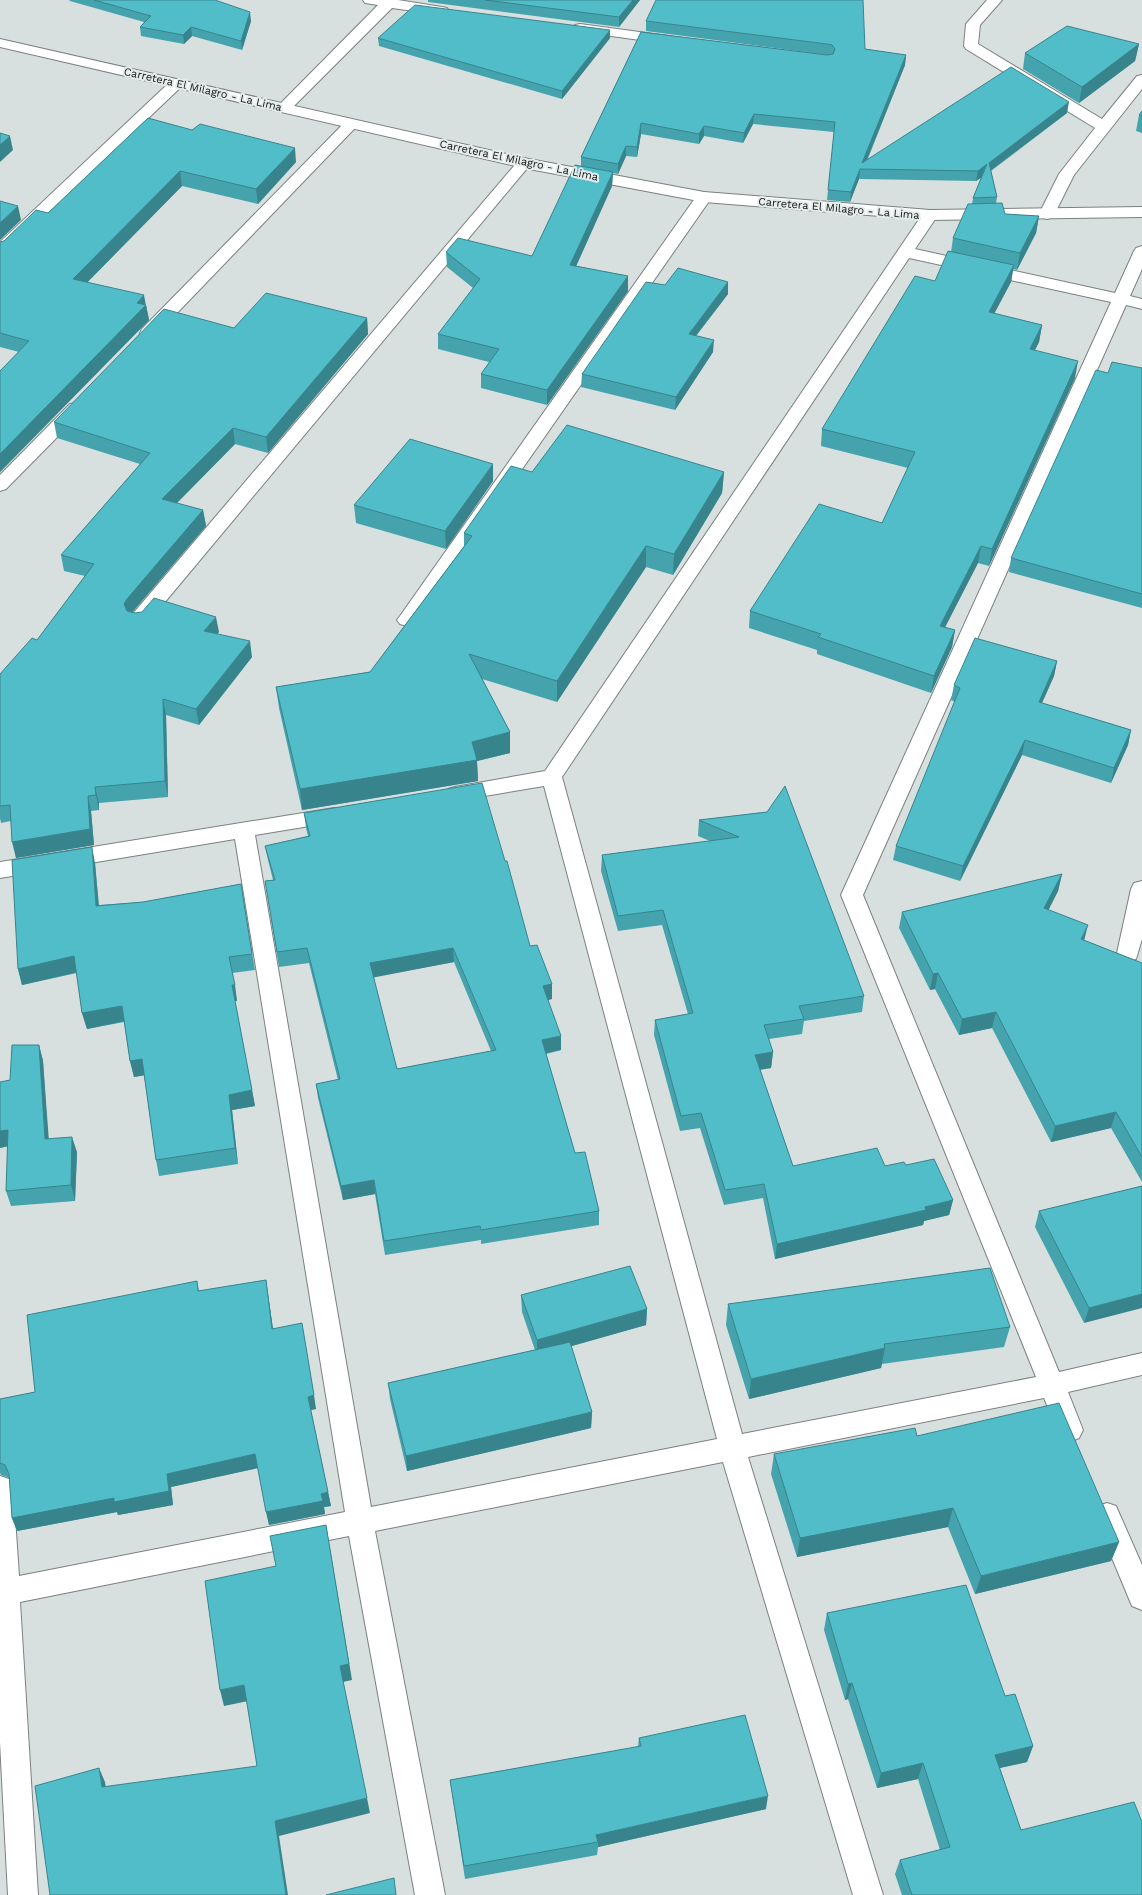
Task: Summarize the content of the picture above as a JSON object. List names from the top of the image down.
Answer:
{
  "streets": {
    "street": ["Carretera El Milagro - La Lima"]
  }
}
